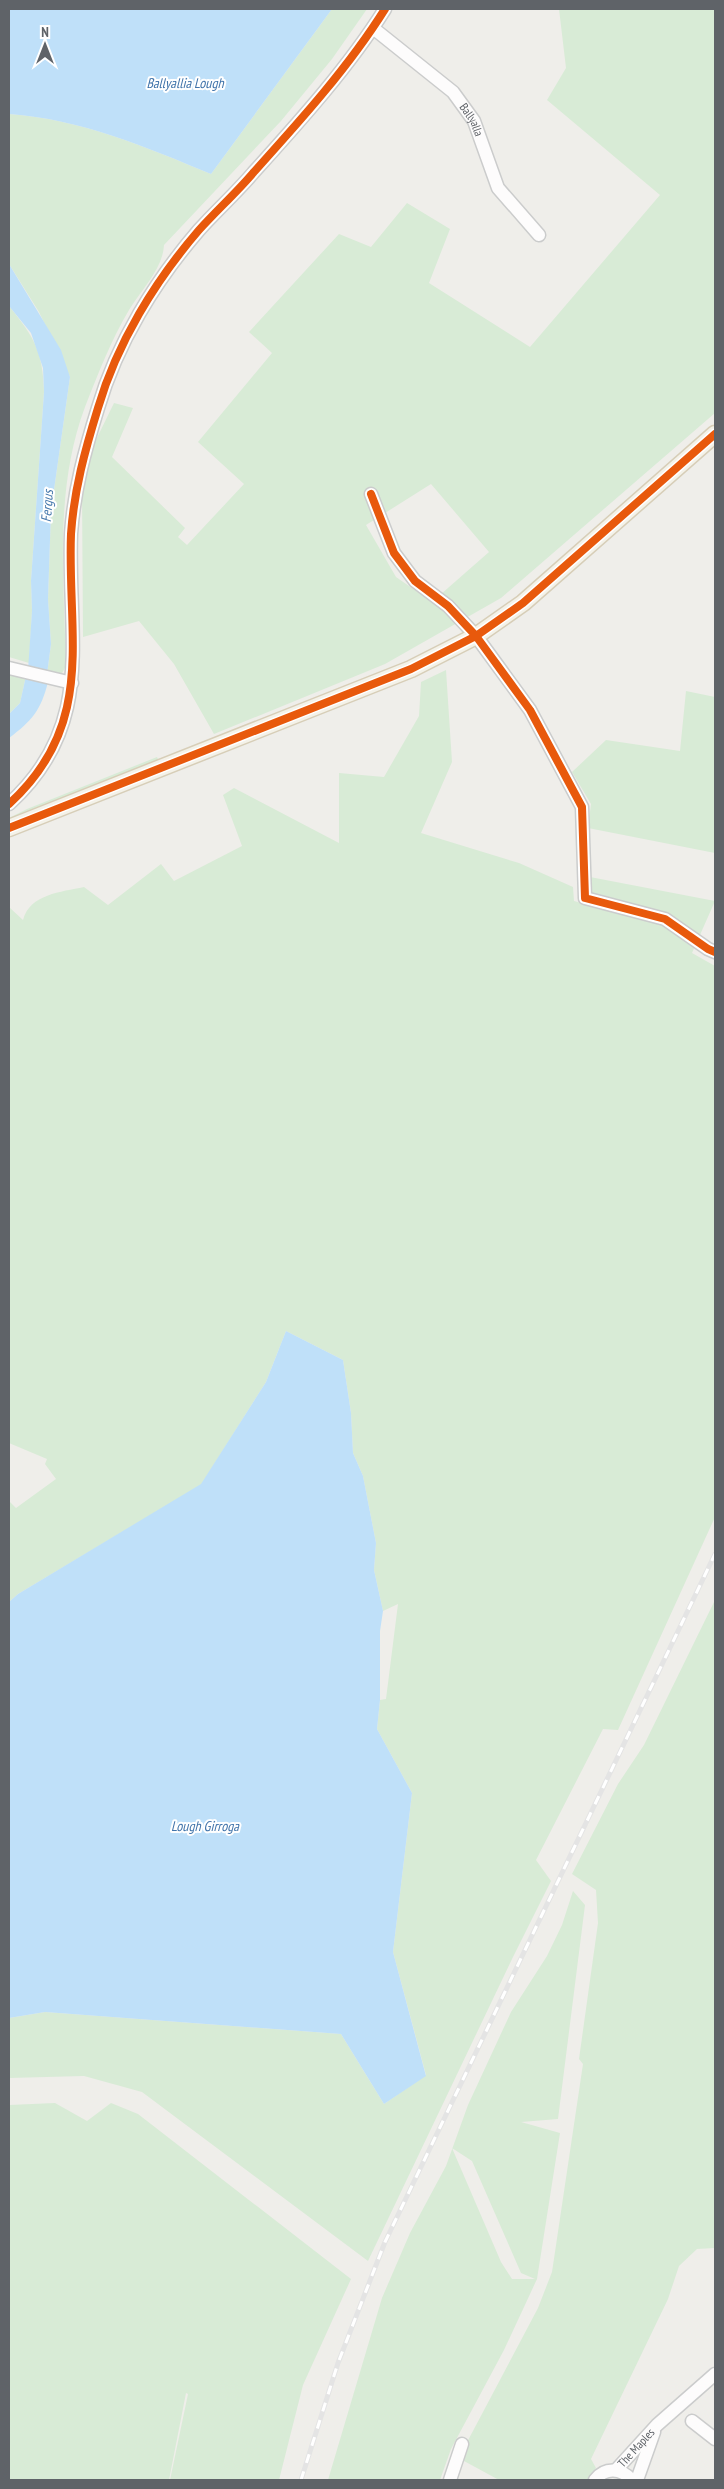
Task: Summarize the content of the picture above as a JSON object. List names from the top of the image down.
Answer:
{
  "streets": {
    "street": ["Ballyalla", "The Maples"]
  },
  "water": ["Ballyallia Lough", "Fergus", "Lough Girroga"],
  "north": "top"
}
